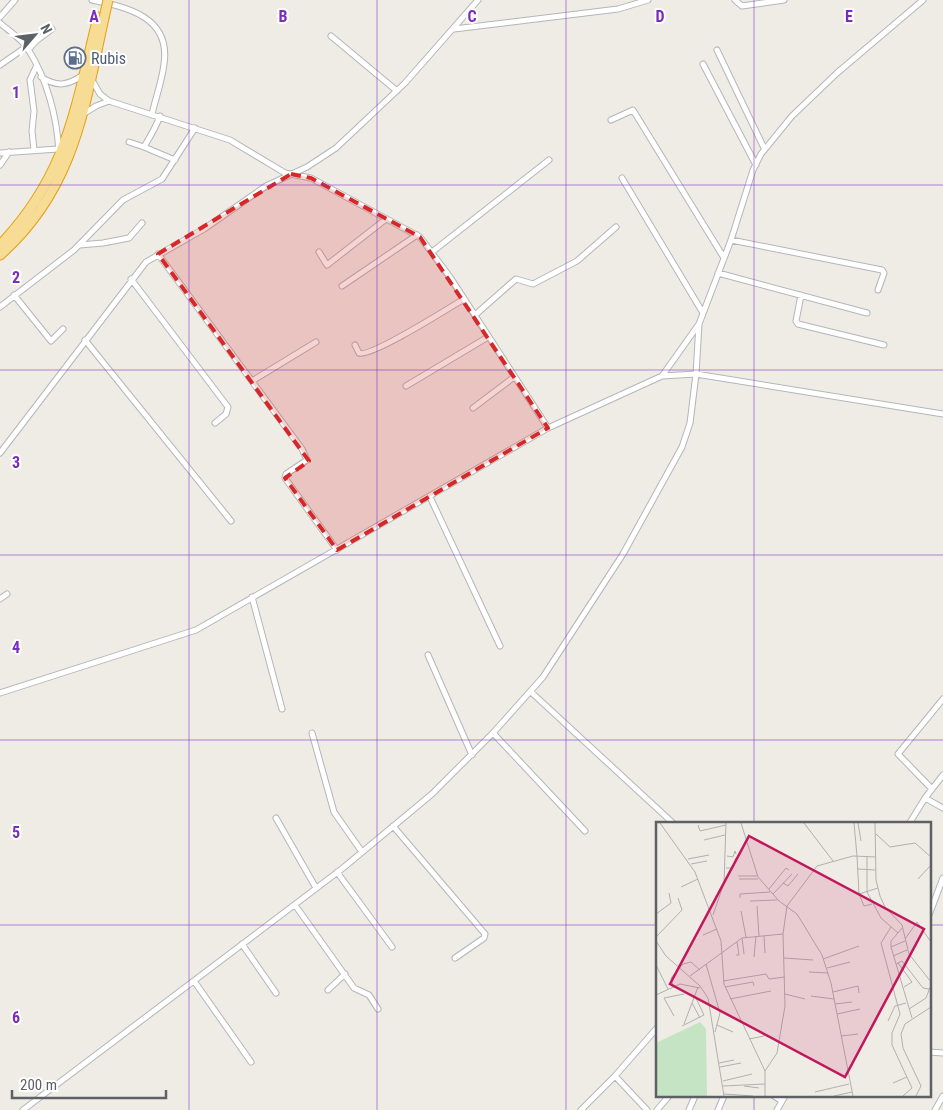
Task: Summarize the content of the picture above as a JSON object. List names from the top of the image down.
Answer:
{
  "places": {
    "fuel station": ["Rubis"]
  },
  "scale_bar": "200 m",
  "north": "top right",
  "grid": {
    "columns": [
      "A",
      "B",
      "C",
      "D",
      "E"
    ],
    "rows": [
      "1",
      "2",
      "3",
      "4",
      "5",
      "6"
    ]
  }
}
